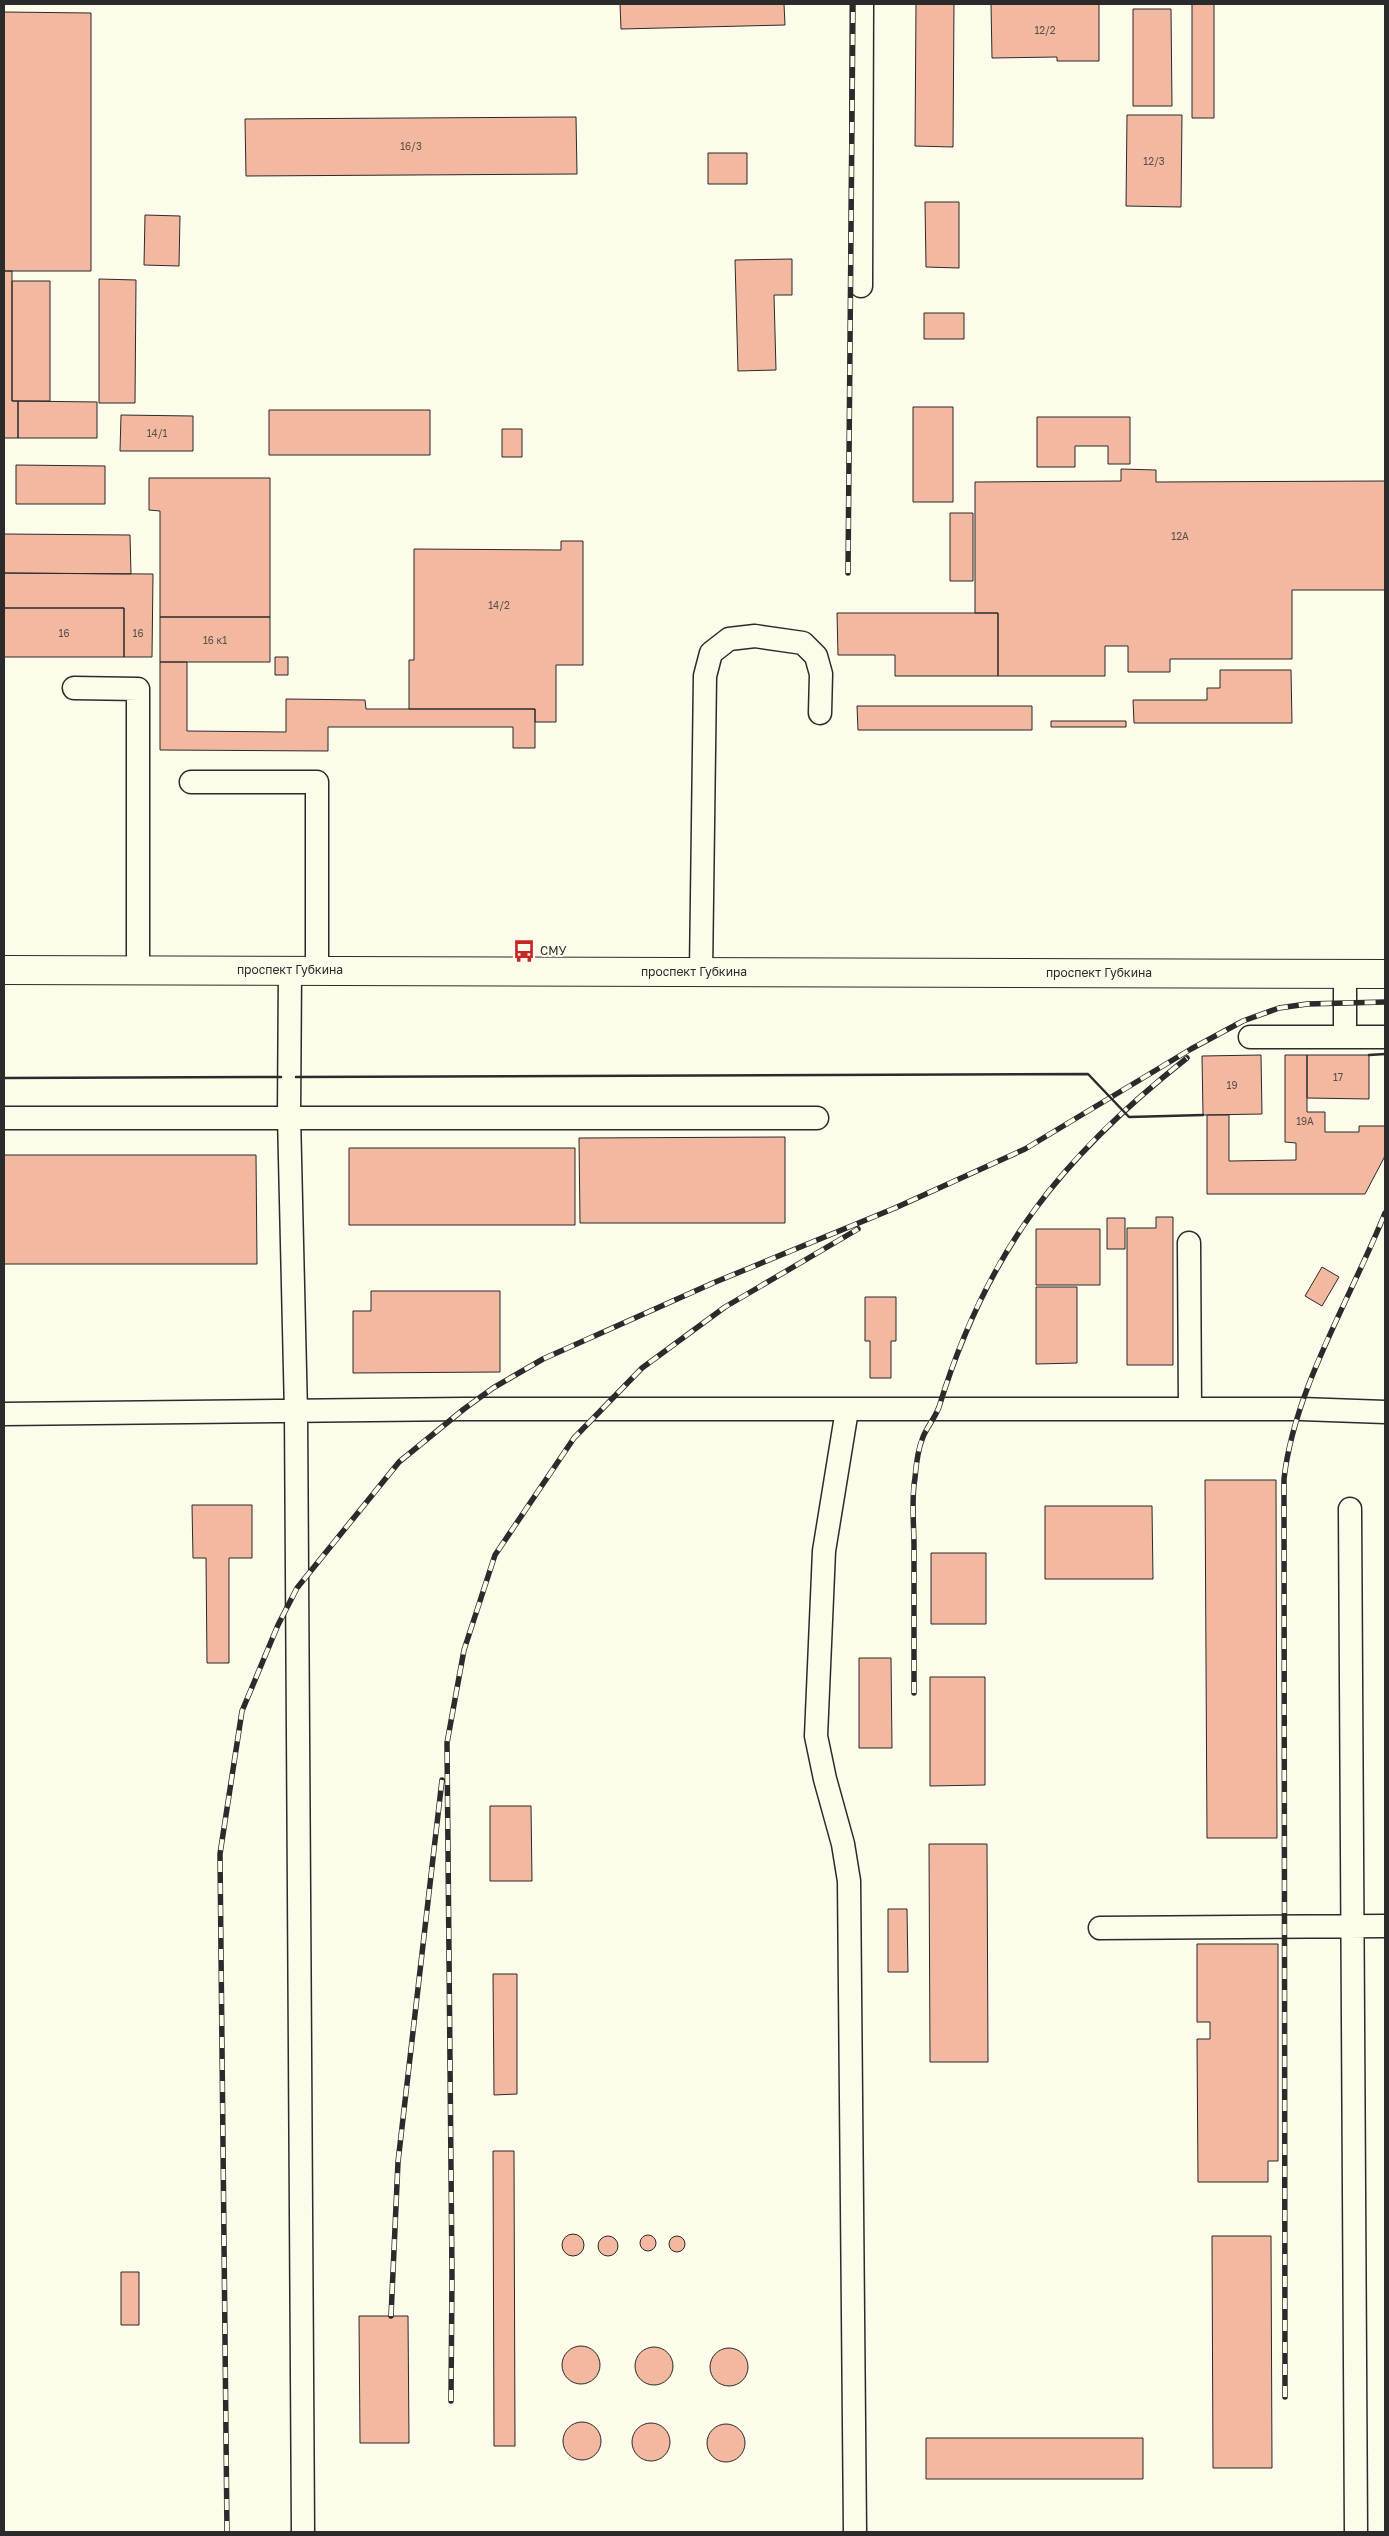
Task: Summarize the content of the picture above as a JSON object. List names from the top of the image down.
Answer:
{
  "streets": {
    "main road": ["проспект Губкина"]
  },
  "places": {
    "bus stop": ["СМУ"]
  },
  "house_numbers": [
    "12/2",
    "16/3",
    "12/3",
    "14/1",
    "12А",
    "14/2",
    "16",
    "16",
    "16 к1",
    "17",
    "19",
    "19А"
  ]
}
